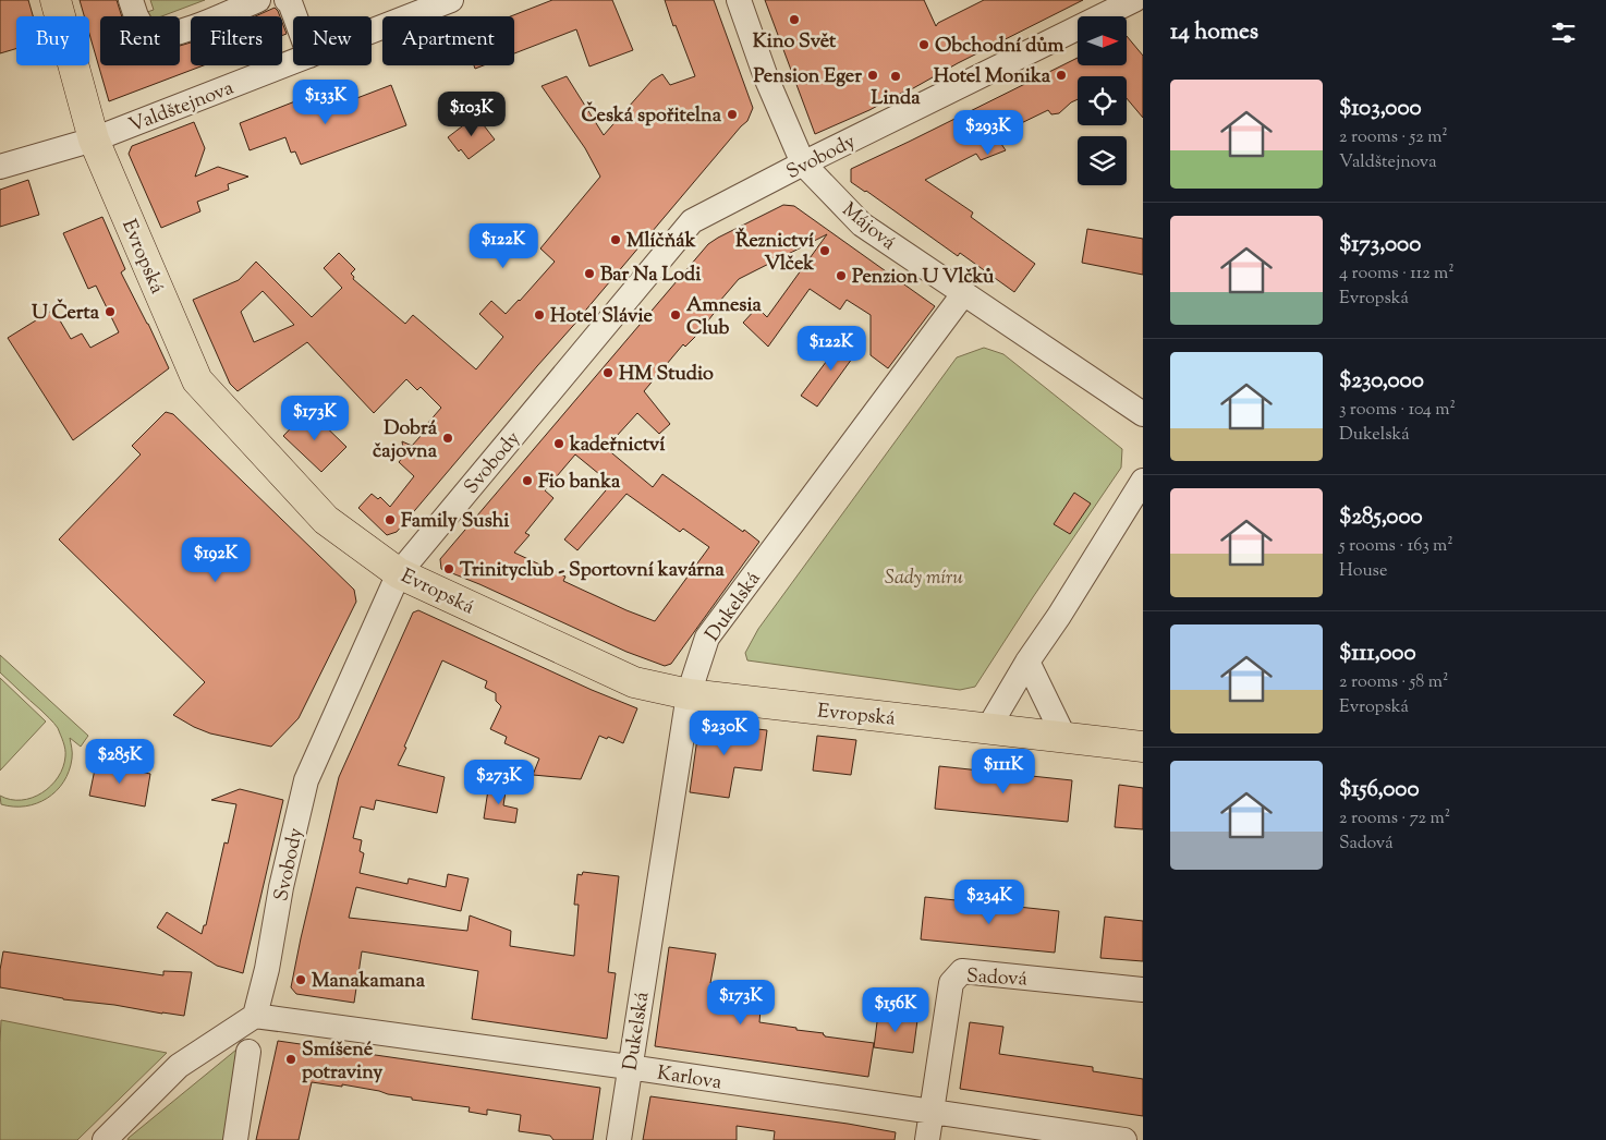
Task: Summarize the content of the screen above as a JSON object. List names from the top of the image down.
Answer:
{
  "streets": {
    "main road": ["Evropská"],
    "street": [
      "Valdštejnova",
      "Svobody",
      "Májová",
      "Dukelská",
      "Sadová",
      "Karlova"
    ]
  },
  "crossings": [
    ["Valdštejnova", "Evropská"],
    ["Svobody", "Májová"],
    ["Svobody", "Evropská"],
    ["Svobody", "Karlova"],
    ["Májová", "Dukelská"],
    ["Evropská", "Dukelská"],
    ["Dukelská", "Karlova"],
    ["Sadová", "Karlova"]
  ],
  "parks": ["Sady míru"],
  "places": [
    "Kino Svět",
    "Obchodní dům",
    "Pension Eger",
    "Hotel Monika",
    "Linda",
    "Česká spořitelna",
    "Mlíčňák",
    "Řeznictví Vlček",
    "Bar Na Lodi",
    "Penzion U Vlčků",
    "U Čerta",
    "Hotel Slávie",
    "Amnesia Club",
    "HM Studio",
    "Dobrá čajovna",
    "kadeřnictví",
    "Fio banka",
    "Family Sushi",
    "Trinityclub - Sportovní kavárna",
    "Manakamana",
    "Smíšené potraviny"
  ],
  "north": "right",
  "page": {
    "heading": "14 homes",
    "chip": [
      "Buy",
      "Rent",
      "Filters",
      "New",
      "Apartment"
    ],
    "list": [
      {
        "name": "$103,000",
        "note": "2 rooms · 52 m² · Valdštejnova"
      },
      {
        "name": "$173,000",
        "note": "4 rooms · 112 m² · Evropská"
      },
      {
        "name": "$230,000",
        "note": "3 rooms · 104 m² · Dukelská"
      },
      {
        "name": "$285,000",
        "note": "5 rooms · 163 m² · House"
      },
      {
        "name": "$111,000",
        "note": "2 rooms · 58 m² · Evropská"
      },
      {
        "name": "$156,000",
        "note": "2 rooms · 72 m² · Sadová"
      }
    ],
    "price": [
      "$133K",
      "$103K",
      "$293K",
      "$122K",
      "$122K",
      "$173K",
      "$192K",
      "$230K",
      "$285K",
      "$111K",
      "$273K",
      "$234K",
      "$173K",
      "$156K"
    ]
  }
}
